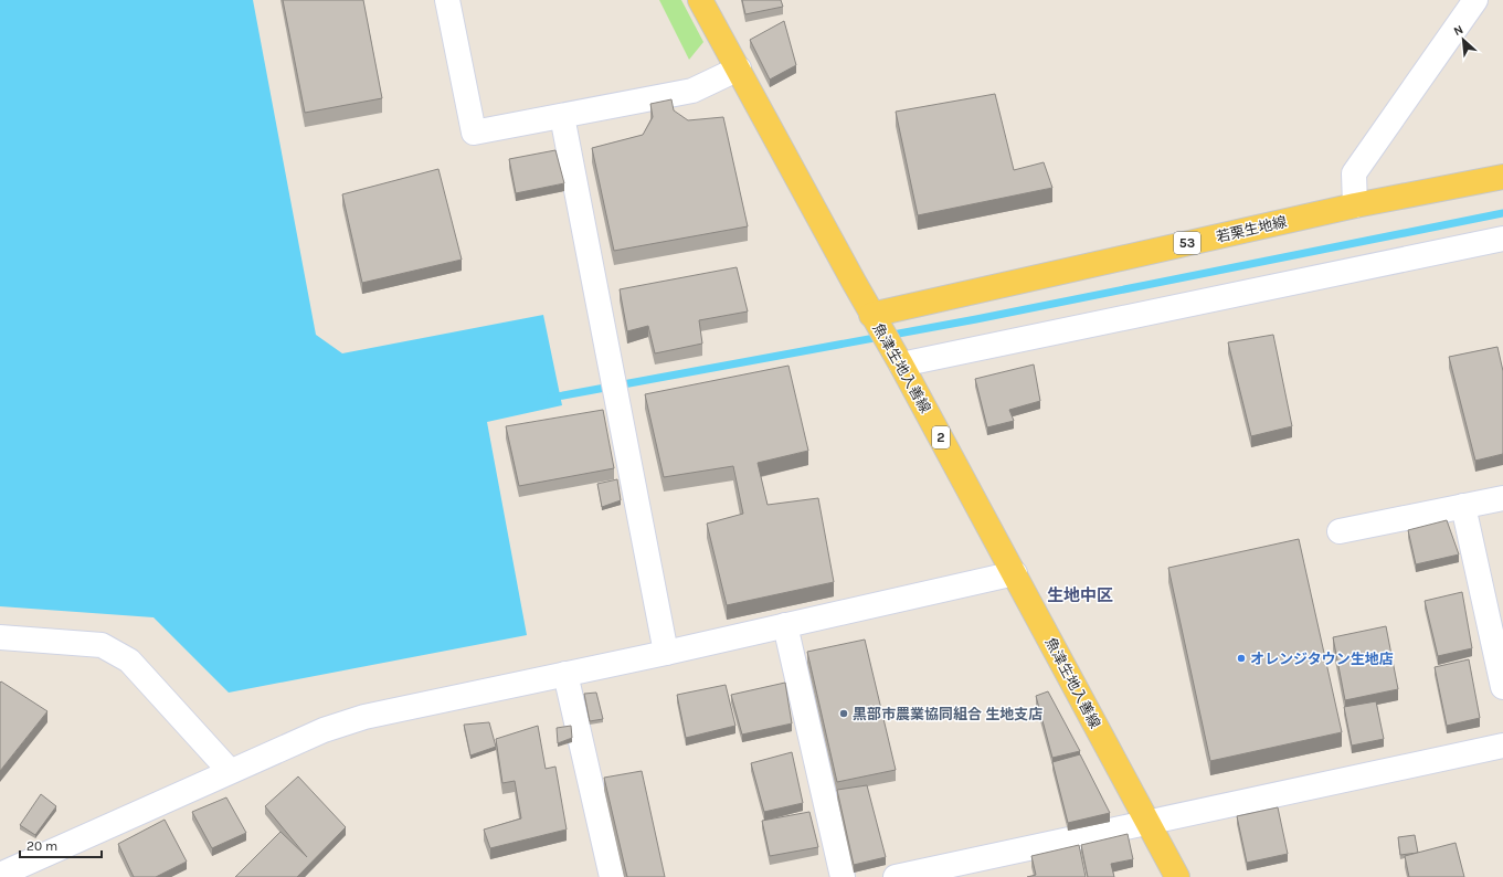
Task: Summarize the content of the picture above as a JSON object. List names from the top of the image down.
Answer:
{
  "streets": {
    "main road": [
      "若栗生地線",
      "53",
      "魚津生地入善線",
      "2"
    ]
  },
  "crossings": [
    ["若栗生地線", "魚津生地入善線"]
  ],
  "districts": ["生地中区"],
  "places": ["オレンジタウン生地店", "黒部市農業協同組合 生地支店"],
  "scale_bar": "20 m",
  "north": "top left"
}
